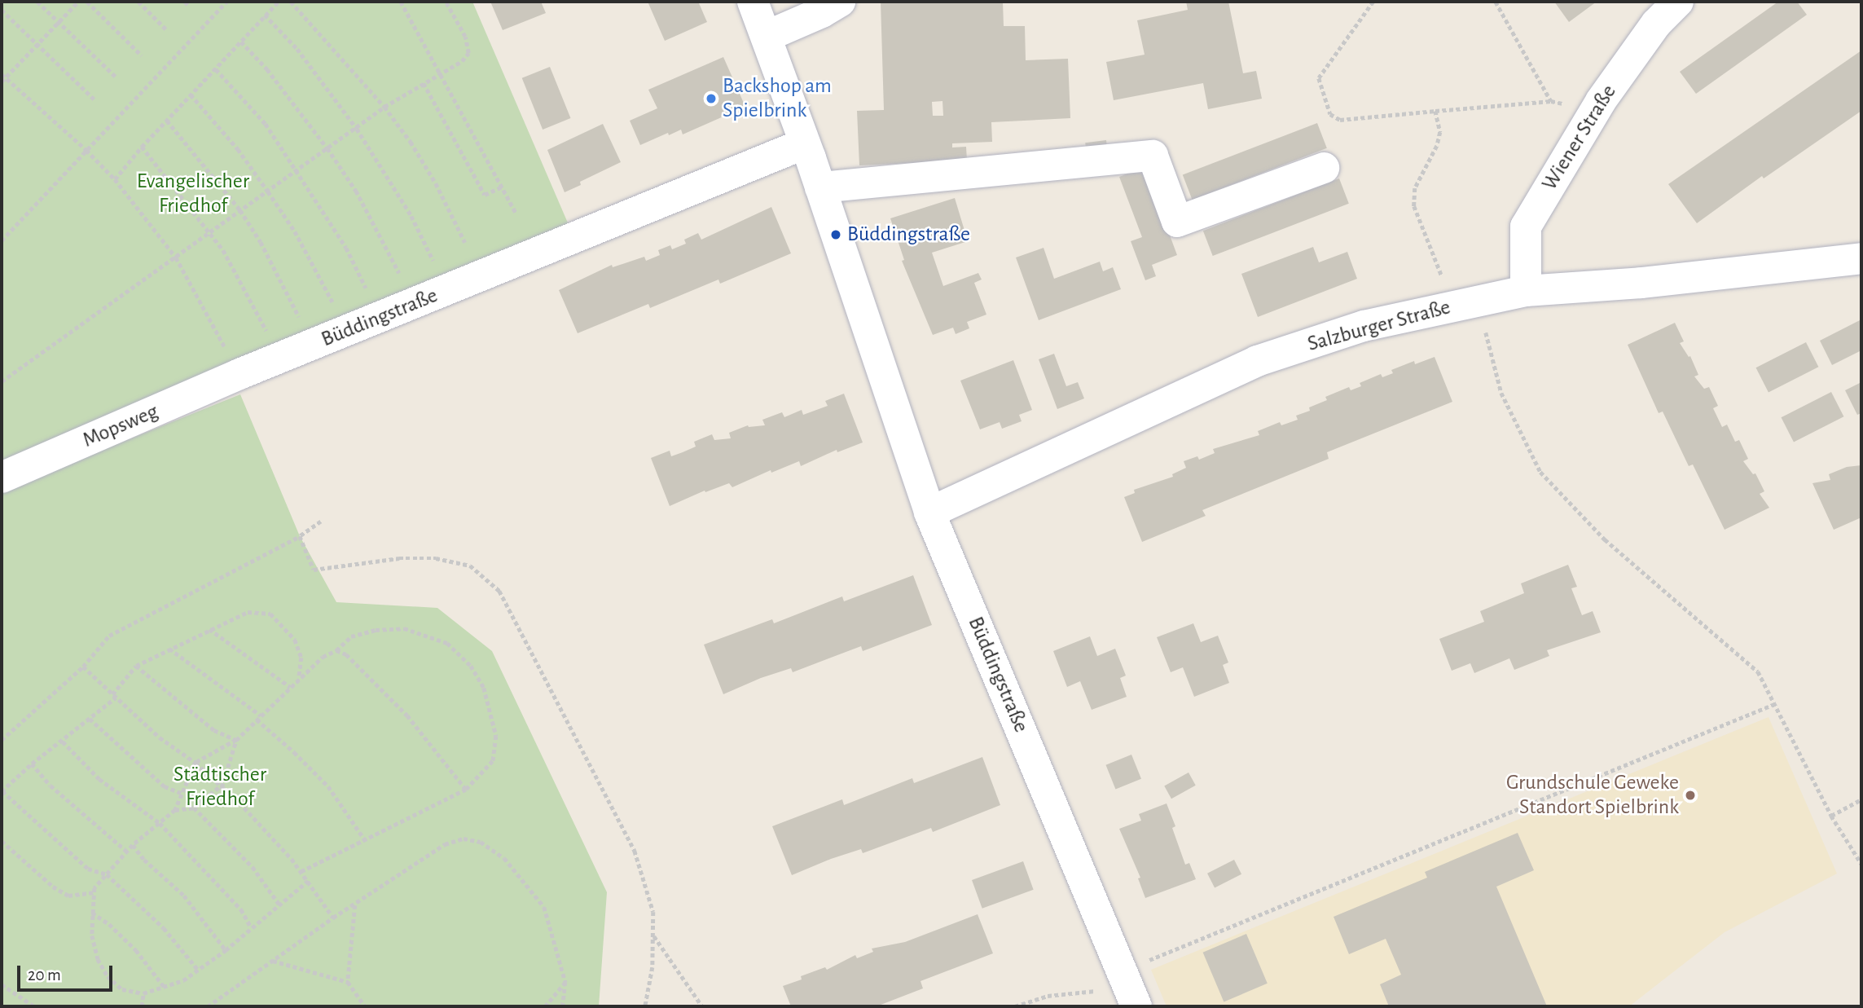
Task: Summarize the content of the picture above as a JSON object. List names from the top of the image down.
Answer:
{
  "streets": {
    "street": [
      "Wiener Straße",
      "Büddingstraße",
      "Salzburger Straße",
      "Mopsweg"
    ]
  },
  "crossings": [
    ["Wiener Straße", "Salzburger Straße"],
    ["Büddingstraße", "Salzburger Straße"],
    ["Büddingstraße", "Mopsweg"]
  ],
  "parks": ["Evangelischer Friedhof", "Städtischer Friedhof"],
  "places": ["Backshop am Spielbrink", "Büddingstraße", "Grundschule Geweke Standort Spielbrink"],
  "scale_bar": "20 m"
}
